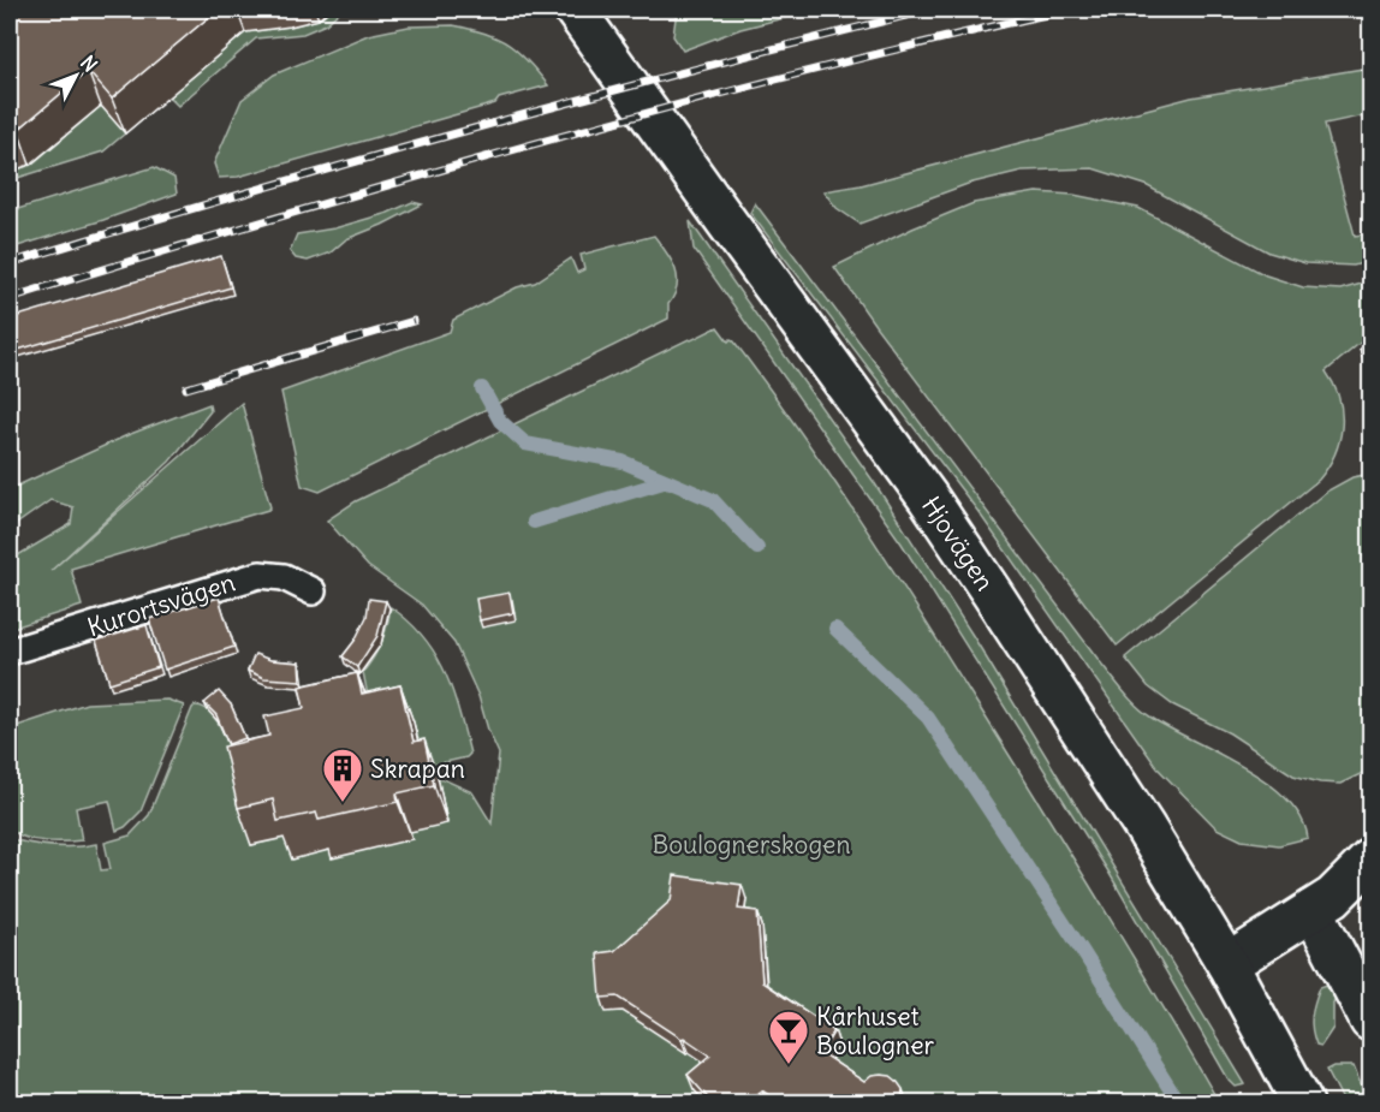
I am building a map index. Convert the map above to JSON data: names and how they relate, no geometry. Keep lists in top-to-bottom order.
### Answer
{
  "streets": {
    "main road": ["Hjovägen"],
    "lane": ["Kurortsvägen"]
  },
  "parks": ["Boulognerskogen"],
  "places": {
    "building": ["Skrapan"],
    "bar": ["Kårhuset Boulogner"]
  },
  "north": "top right"
}
